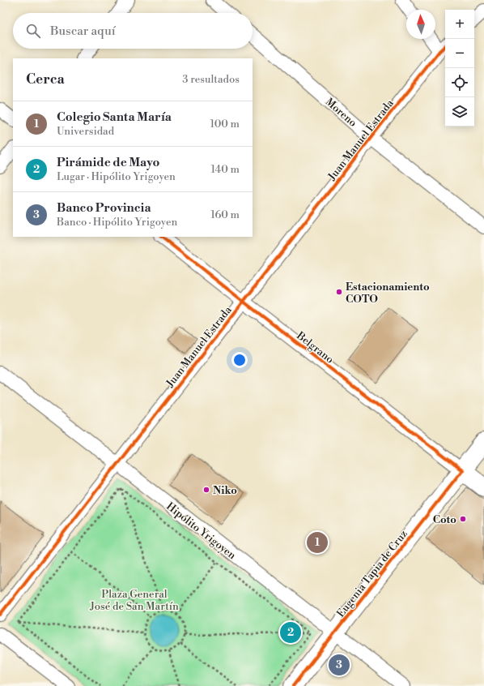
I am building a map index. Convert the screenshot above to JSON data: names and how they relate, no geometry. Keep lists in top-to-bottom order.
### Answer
{
  "streets": {
    "street": [
      "Moreno",
      "Juan Manuel Estrada",
      "Belgrano",
      "Hipólito Yrigoyen",
      "Eugenia Tapia de Cruz"
    ]
  },
  "crossings": [
    ["Moreno", "Juan Manuel Estrada"],
    ["Juan Manuel Estrada", "Belgrano"],
    ["Juan Manuel Estrada", "Hipólito Yrigoyen"],
    ["Belgrano", "Eugenia Tapia de Cruz"],
    ["Hipólito Yrigoyen", "Eugenia Tapia de Cruz"]
  ],
  "parks": ["Plaza General José de San Martín"],
  "places": ["Estacionamiento COTO", "Niko", "Coto"],
  "north": "top",
  "page": {
    "map_buttons": ["+", "−"],
    "search": "Buscar aquí",
    "heading": ["Cerca", "3 resultados"],
    "list": [
      {
        "mark": "1",
        "name": "Colegio Santa María",
        "note": "Universidad",
        "value": "100 m"
      },
      {
        "mark": "2",
        "name": "Pirámide de Mayo",
        "note": "Lugar · Hipólito Yrigoyen",
        "value": "140 m"
      },
      {
        "mark": "3",
        "name": "Banco Provincia",
        "note": "Banco · Hipólito Yrigoyen",
        "value": "160 m"
      }
    ],
    "pins": ["1", "2", "3"]
  }
}
